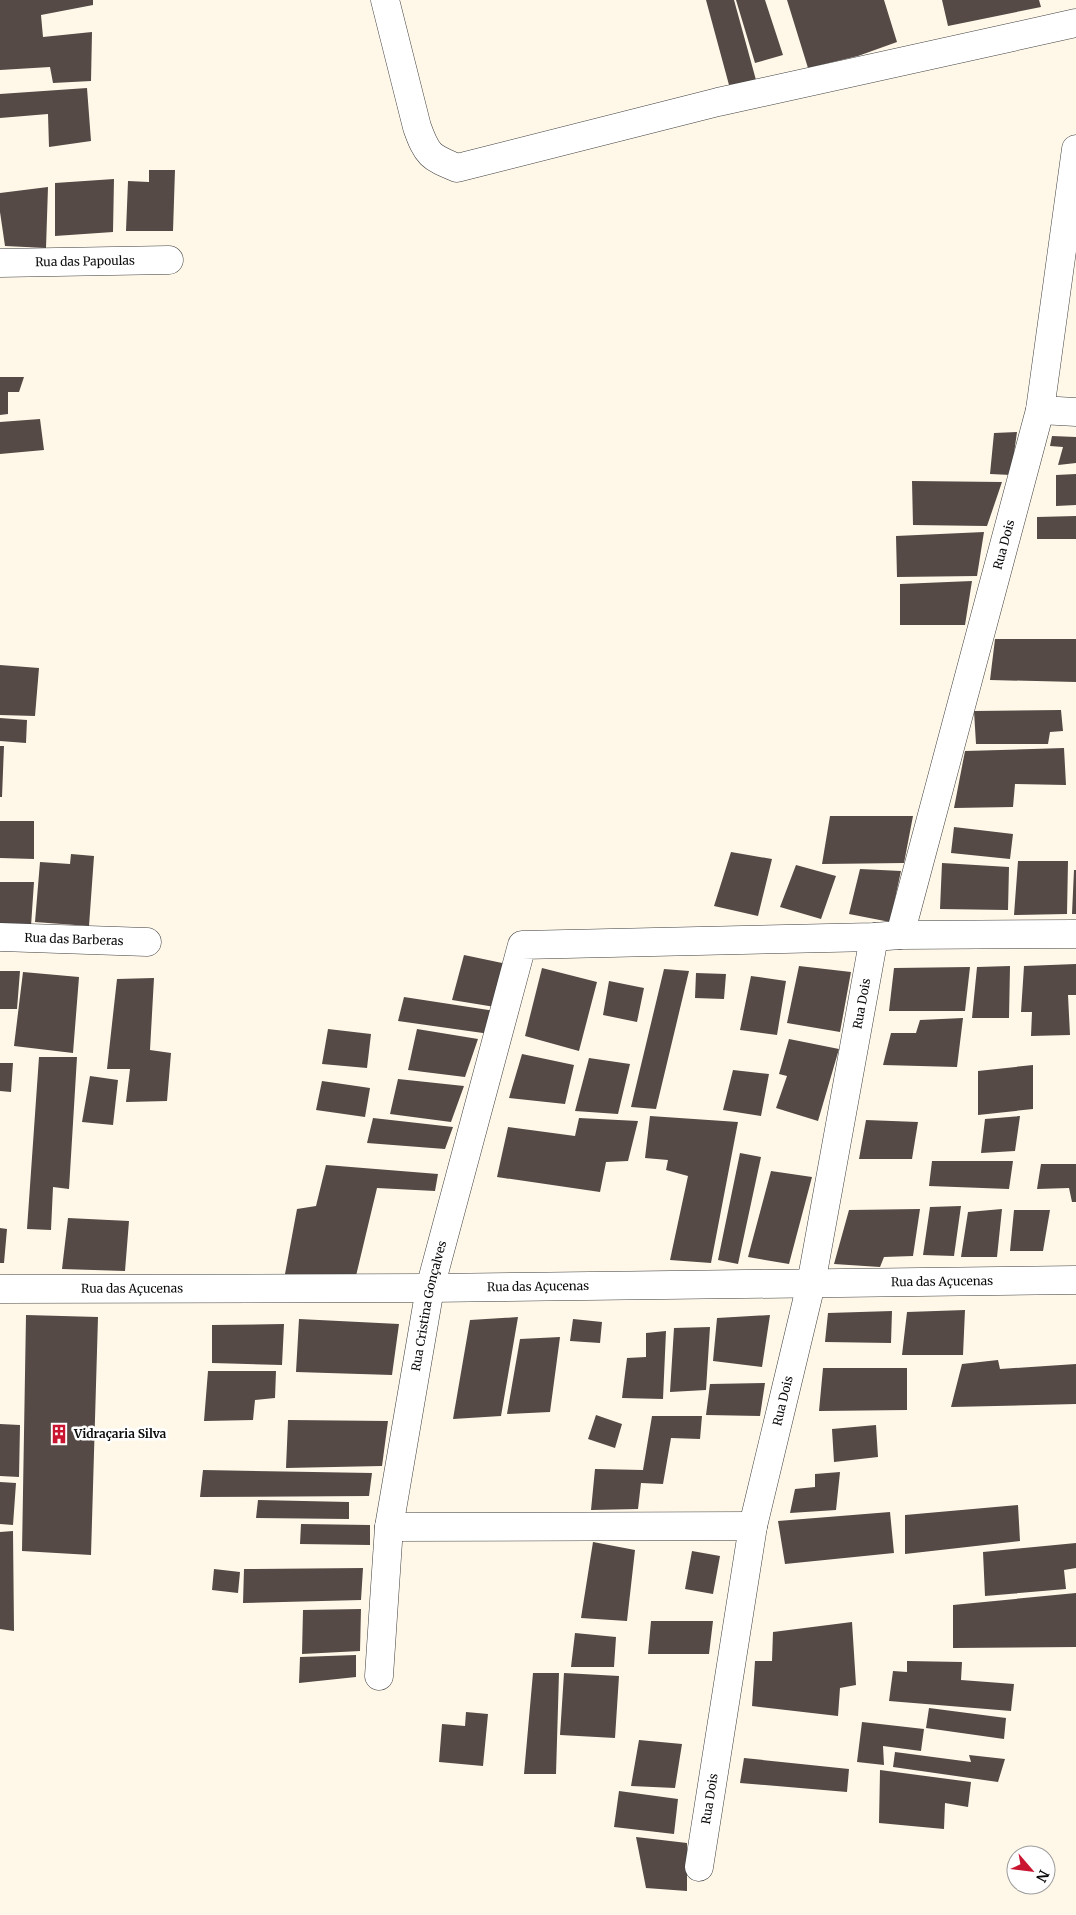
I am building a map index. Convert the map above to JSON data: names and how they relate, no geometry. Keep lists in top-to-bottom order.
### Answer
{
  "streets": {
    "street": [
      "Rua das Papoulas",
      "Rua Dois",
      "Rua das Barberas",
      "Rua das Açucenas",
      "Rua Cristina Gonçalves"
    ]
  },
  "crossings": [
    ["Rua Dois", "Rua das Açucenas"],
    ["Rua Dois", "Rua Cristina Gonçalves"],
    ["Rua das Açucenas", "Rua Cristina Gonçalves"]
  ],
  "places": {
    "building": ["Vidraçaria Silva"]
  },
  "north": "bottom right"
}
